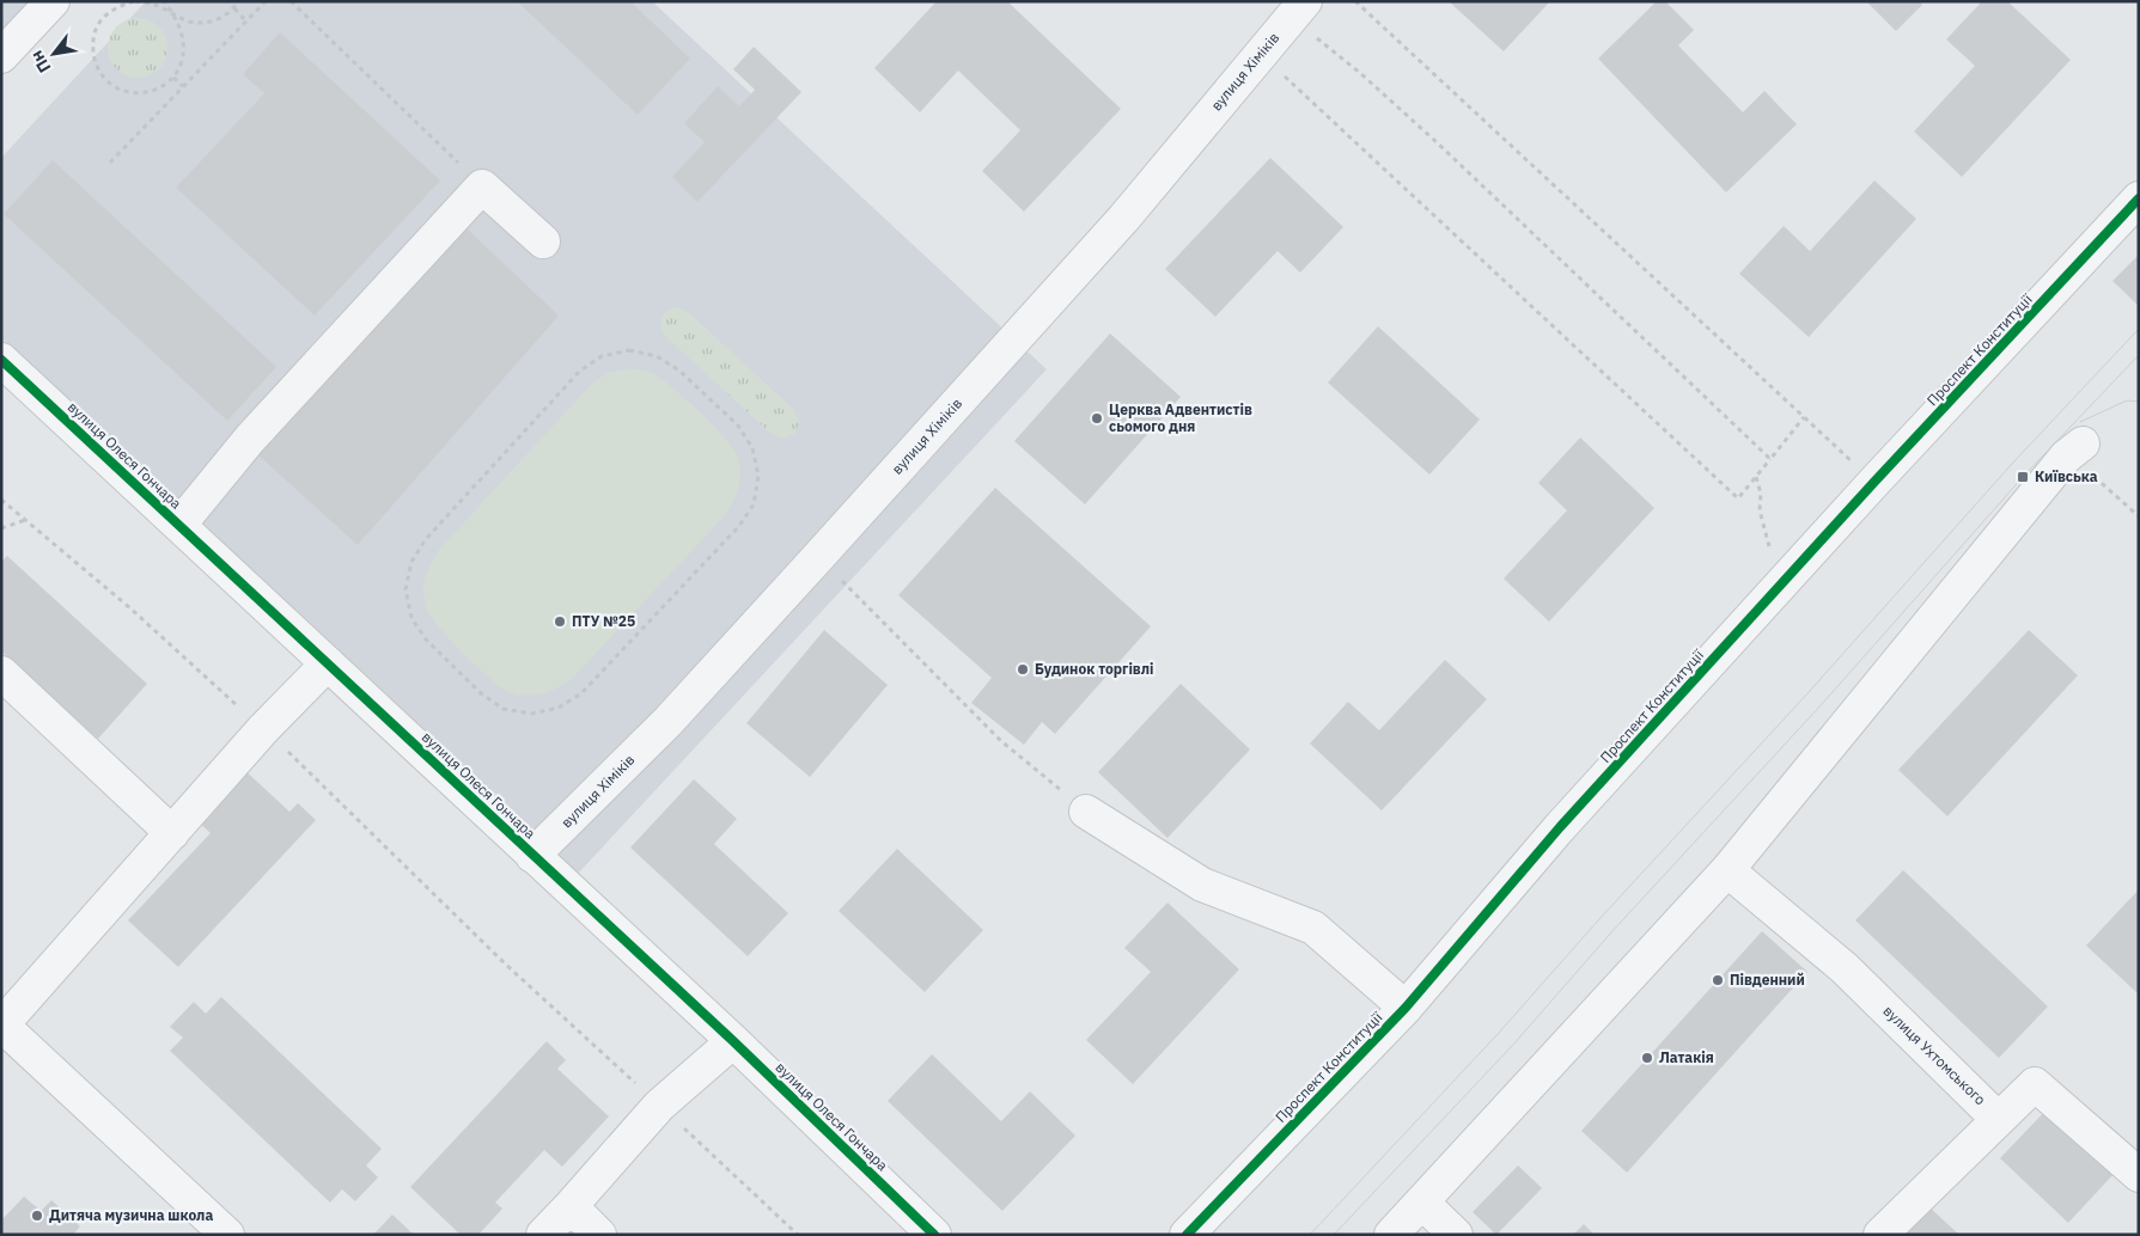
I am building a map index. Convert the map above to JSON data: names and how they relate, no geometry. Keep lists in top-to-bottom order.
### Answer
{
  "streets": {
    "street": [
      "вулиця Хіміків",
      "Проспект Конституції",
      "вулиця Олеся Гончара",
      "вулиця Ухтомського"
    ]
  },
  "crossings": [
    ["вулиця Хіміків", "вулиця Олеся Гончара"]
  ],
  "places": {
    "other": [
      "Церква Адвентистів сьомого дня",
      "ПТУ №25",
      "Будинок торгівлі",
      "Південний",
      "Латакія",
      "Дитяча музична школа"
    ],
    "transit": ["Київська"]
  },
  "north": "bottom left"
}
